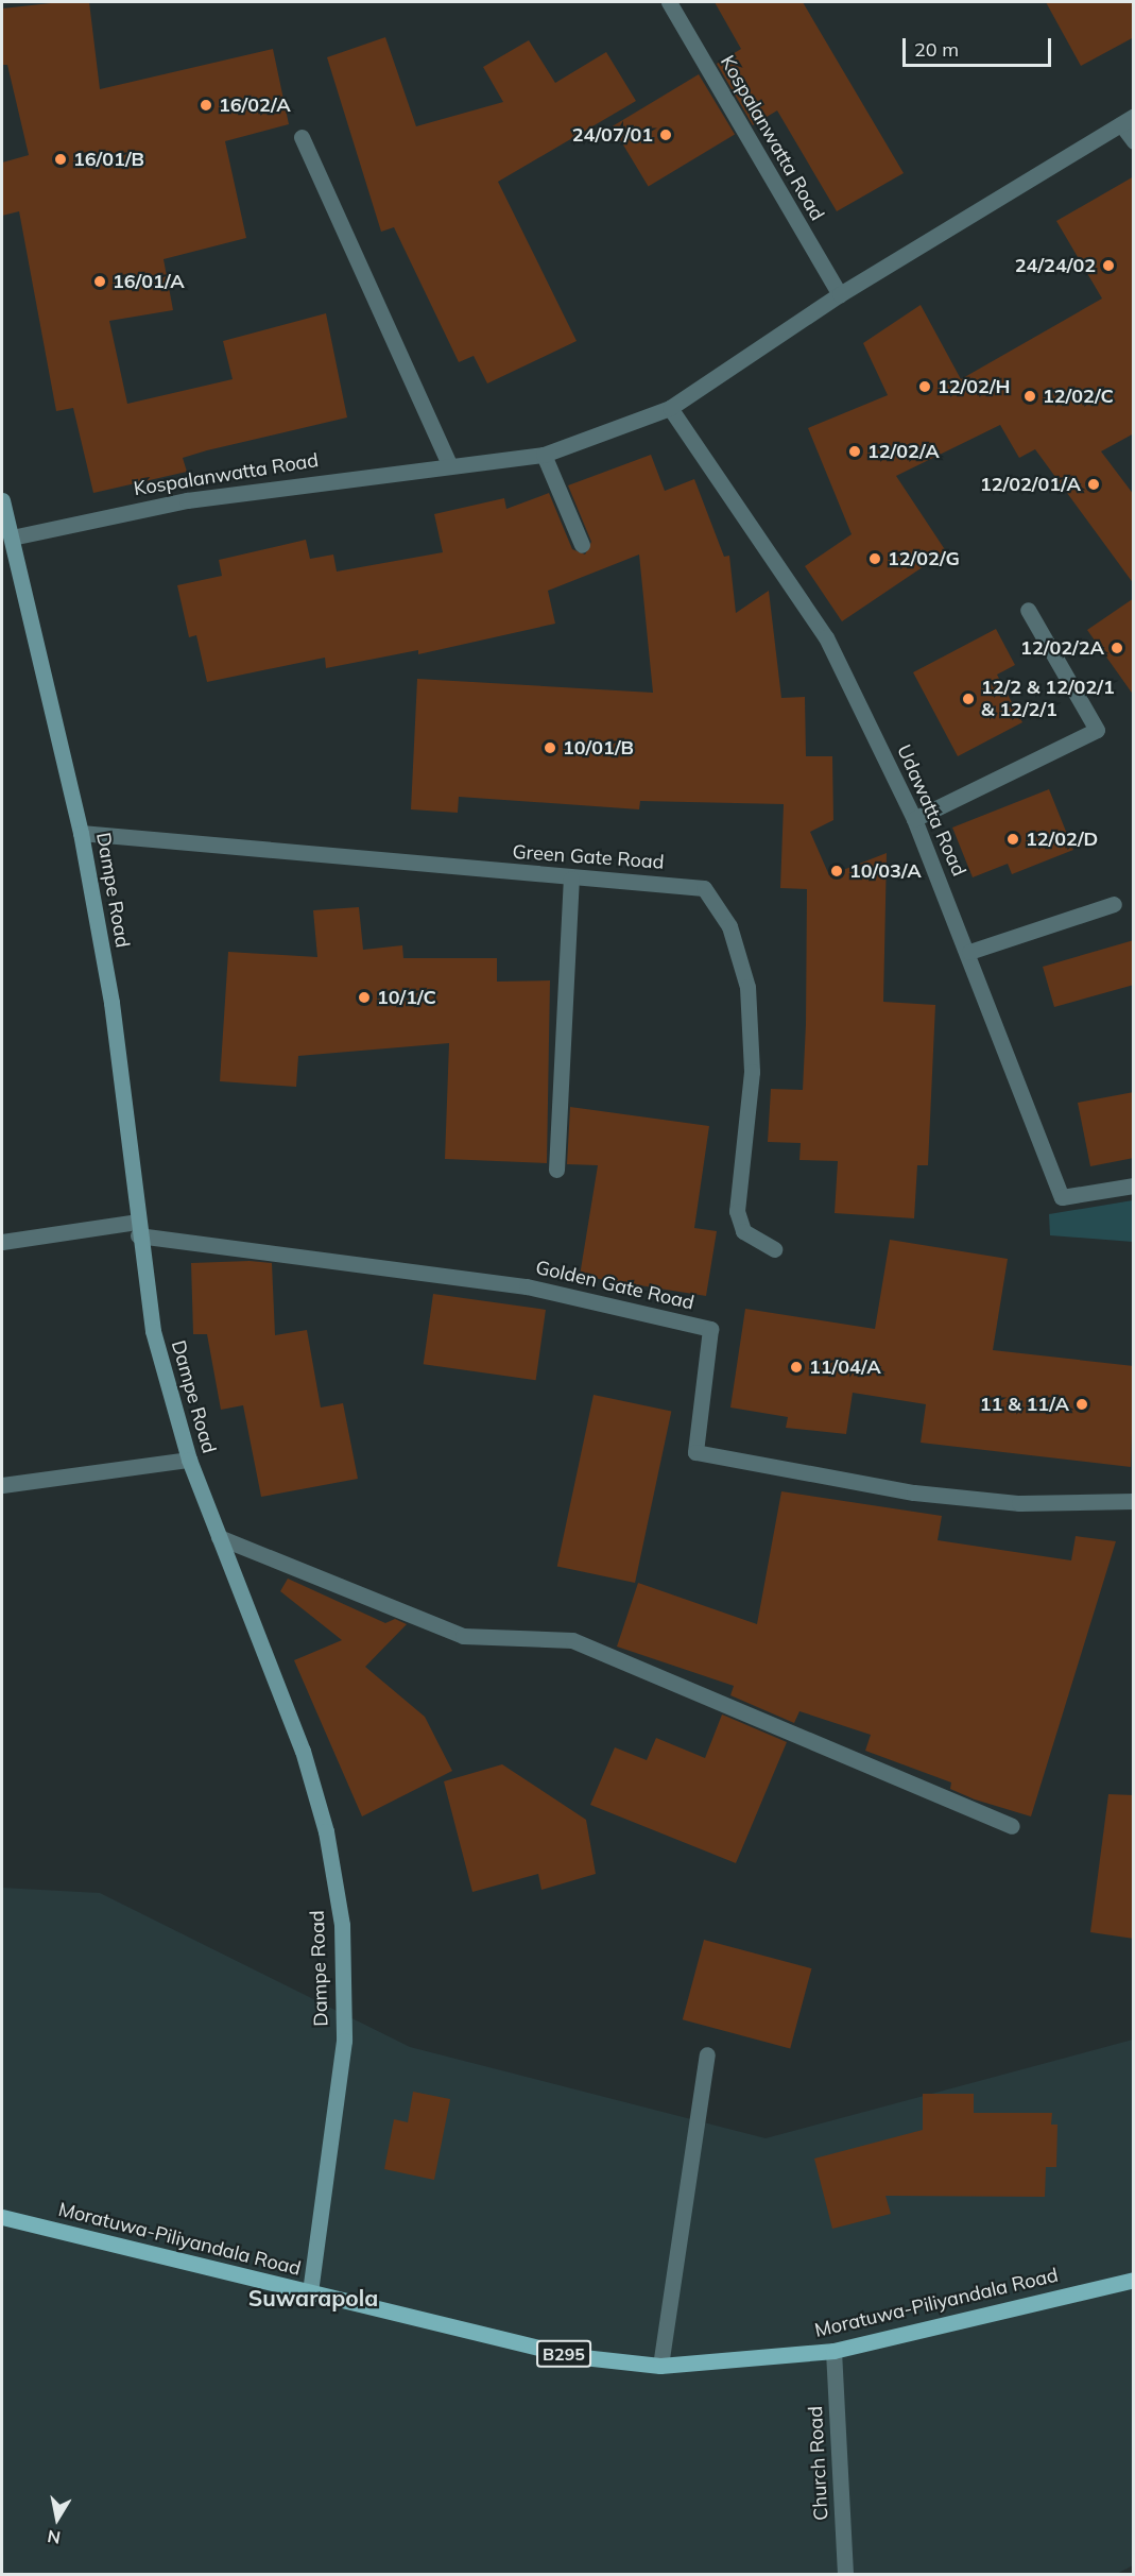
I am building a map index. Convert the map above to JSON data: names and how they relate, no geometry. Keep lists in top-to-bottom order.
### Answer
{
  "streets": {
    "main road": ["Moratuwa-Piliyandala Road", "B295"],
    "street": [
      "Kospalanwatta Road",
      "Udawatta Road",
      "Green Gate Road",
      "Dampe Road",
      "Golden Gate Road",
      "Church Road"
    ]
  },
  "crossings": [
    ["Kospalanwatta Road", "Udawatta Road"],
    ["Kospalanwatta Road", "Dampe Road"],
    ["Green Gate Road", "Dampe Road"],
    ["Dampe Road", "Golden Gate Road"],
    ["Dampe Road", "Moratuwa-Piliyandala Road"],
    ["Moratuwa-Piliyandala Road", "Church Road"]
  ],
  "districts": ["Suwarapola"],
  "places": [
    "16/02/A",
    "24/07/01",
    "16/01/B",
    "24/24/02",
    "16/01/A",
    "12/02/H",
    "12/02/C",
    "12/02/A",
    "12/02/01/A",
    "12/02/G",
    "12/02/2A",
    "12/2 & 12/02/1 & 12/2/1",
    "10/01/B",
    "12/02/D",
    "10/03/A",
    "10/1/C",
    "11/04/A",
    "11 & 11/A"
  ],
  "scale_bar": "20 m",
  "north": "bottom"
}
